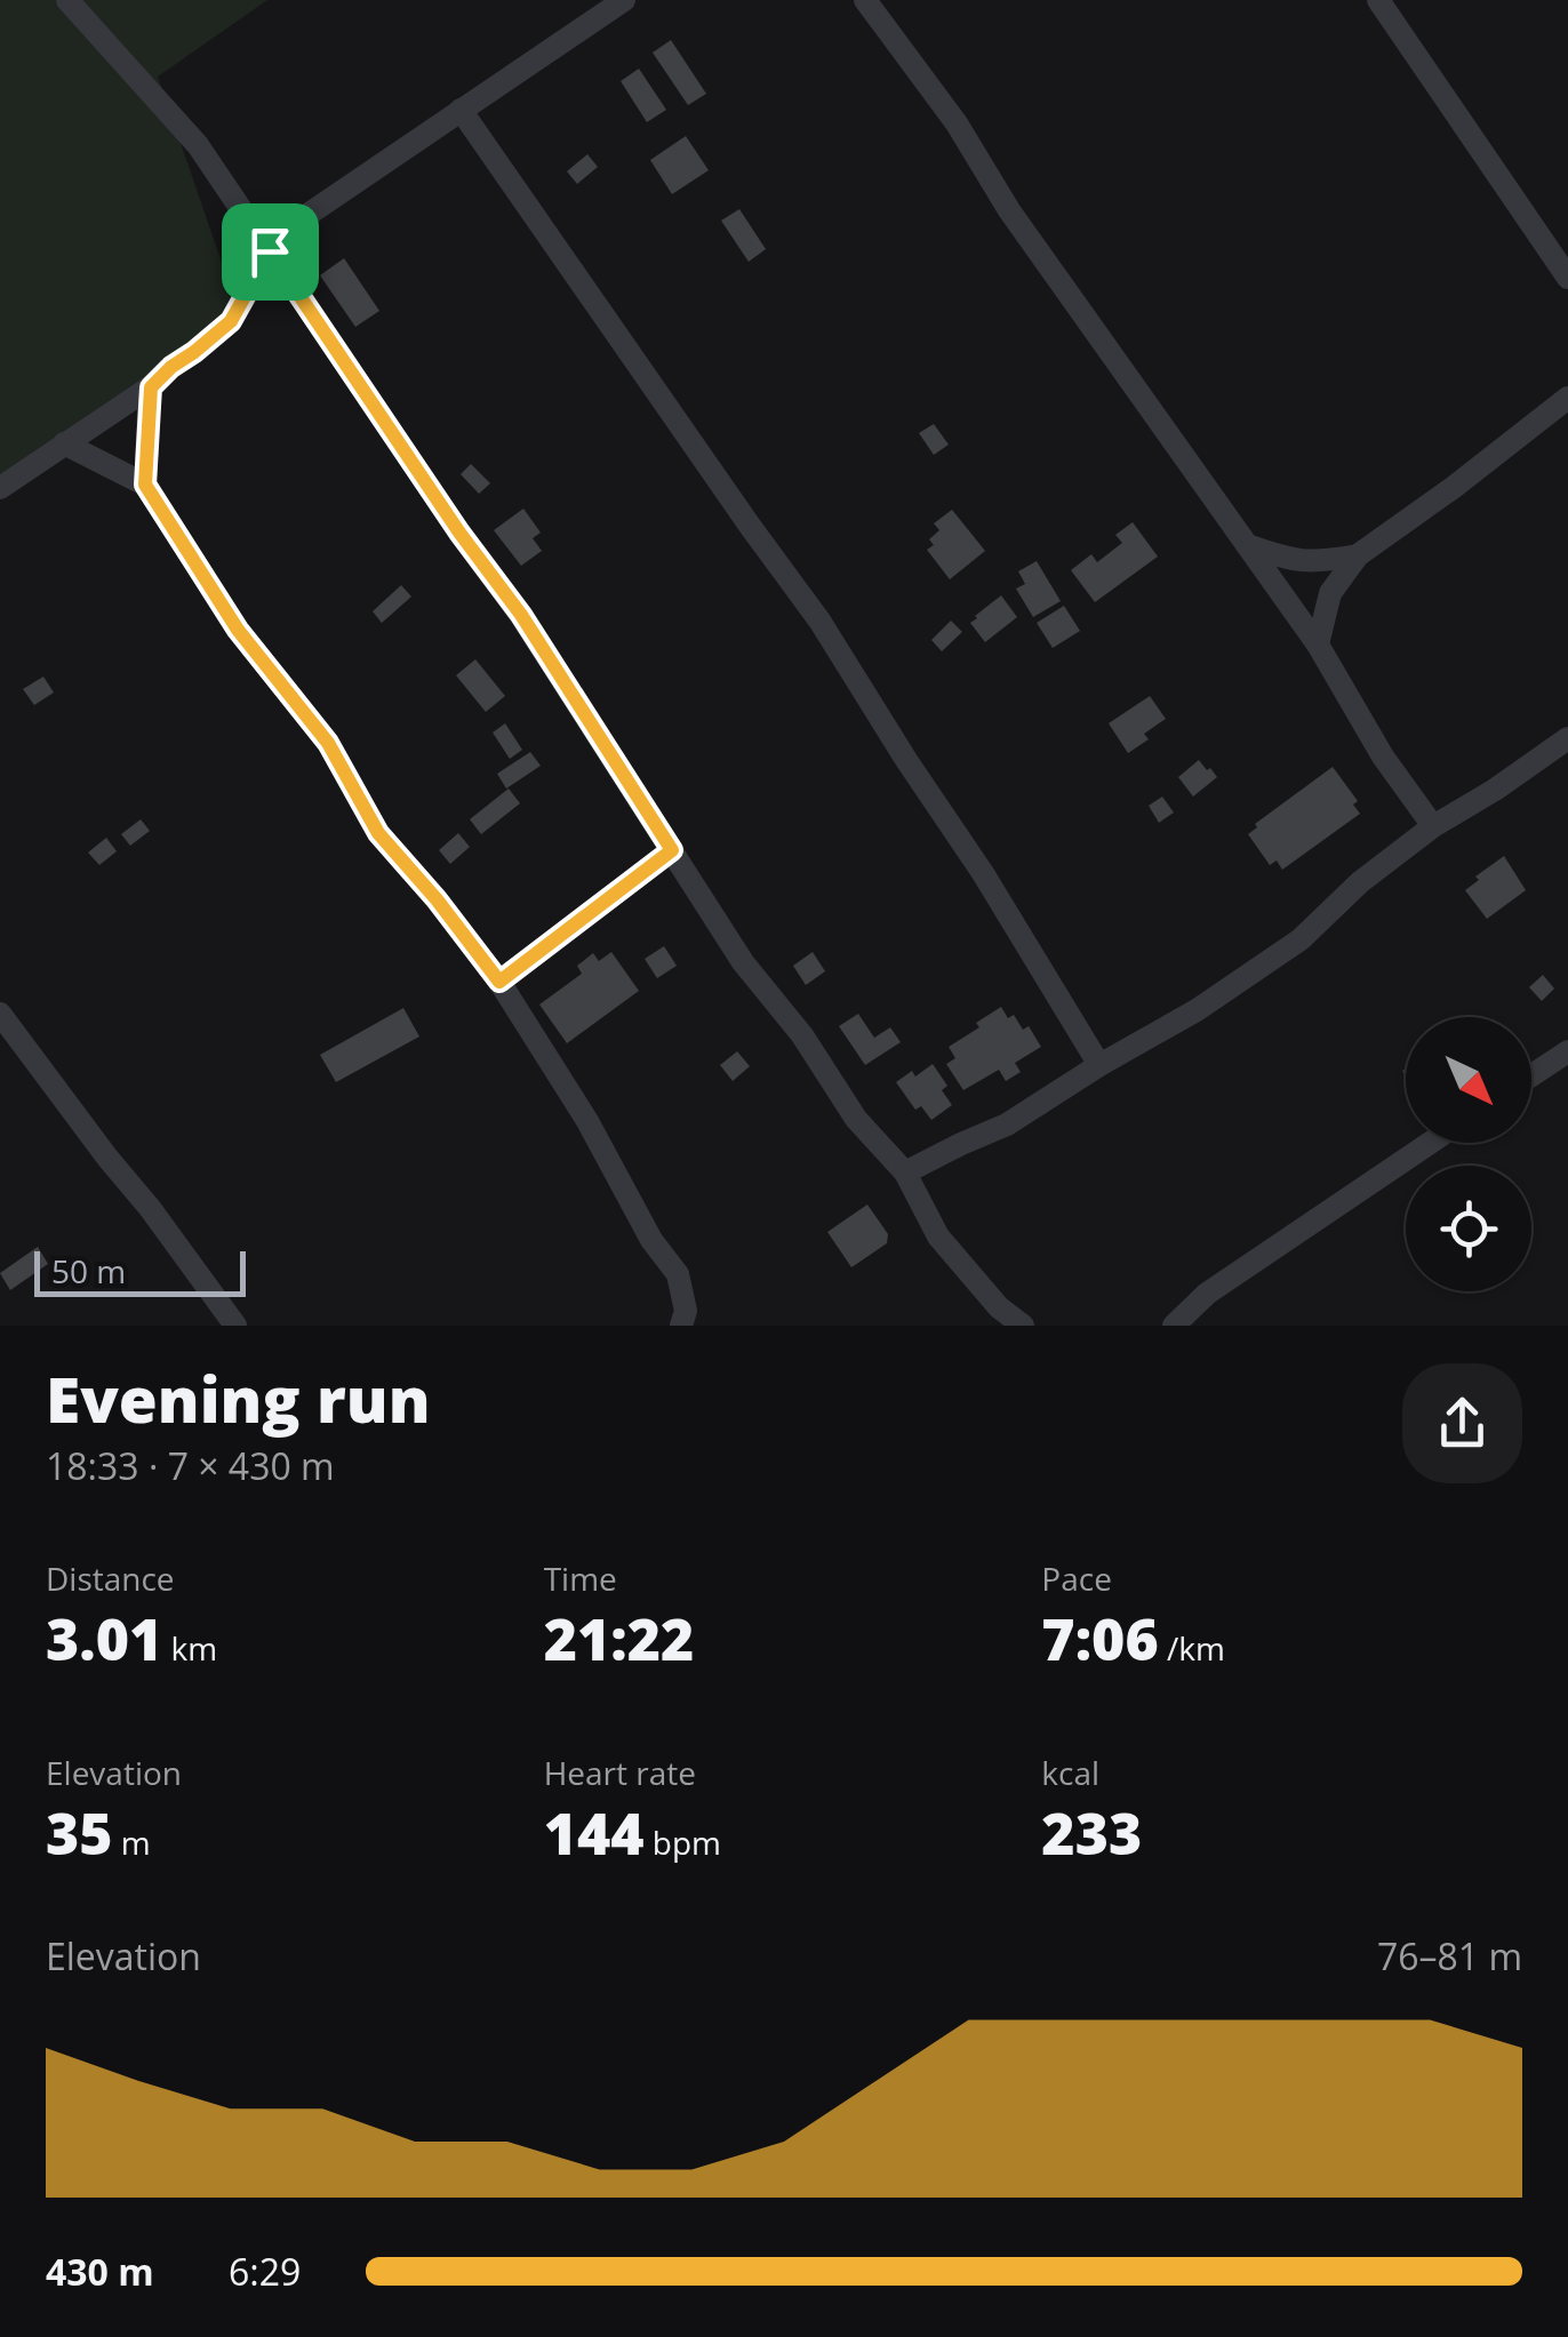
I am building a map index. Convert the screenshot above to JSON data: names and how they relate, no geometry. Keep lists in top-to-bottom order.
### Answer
{
  "scale_bar": "50 m",
  "north": "bottom right",
  "page": {
    "scale": "50 m",
    "heading": ["Evening run", "18:33 · 7 × 430 m"],
    "stats": [
      ["Distance", "3.01 km"],
      ["Time", "21:22"],
      ["Pace", "7:06 /km"],
      ["Elevation", "35 m"],
      ["Heart rate", "144 bpm"],
      ["kcal", "233"]
    ],
    "chart": ["Elevation", "76–81 m"],
    "list": [
      {
        "name": "430 m",
        "note": "6:29"
      }
    ]
  }
}
